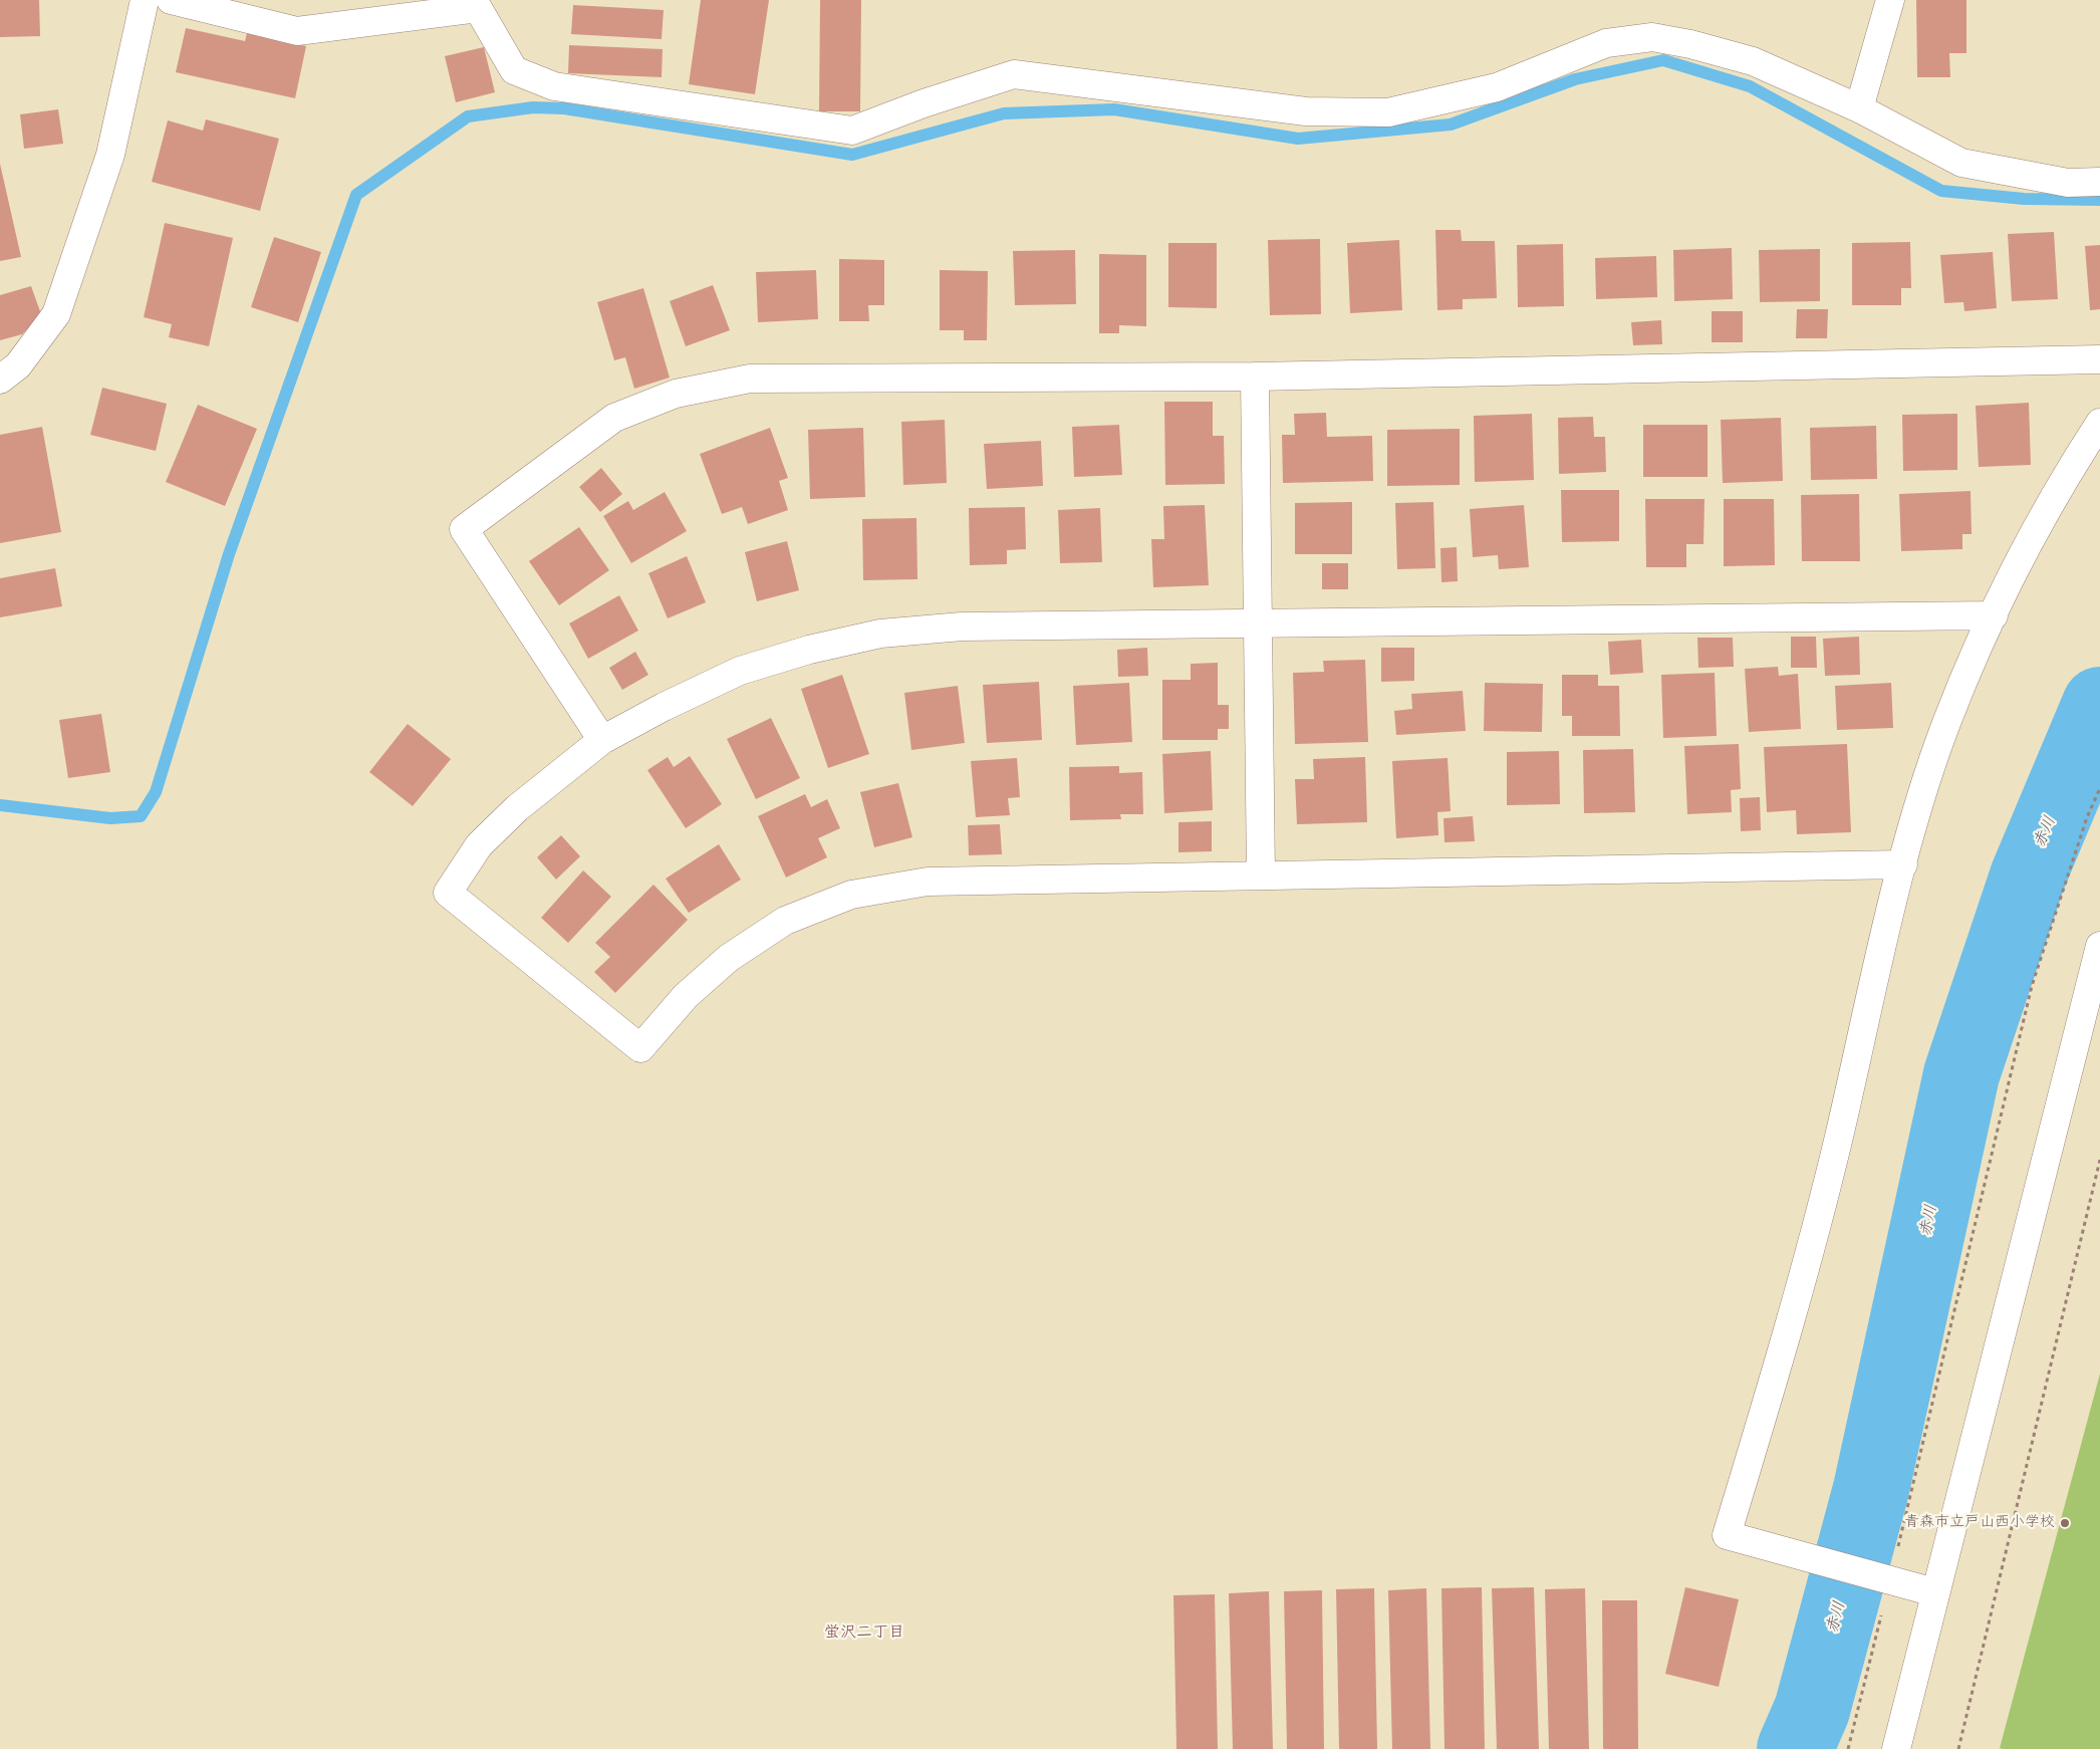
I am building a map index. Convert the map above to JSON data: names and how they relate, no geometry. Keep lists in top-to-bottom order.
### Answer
{
  "districts": ["蛍沢二丁目"],
  "water": ["赤川"],
  "places": ["青森市立戸山西小学校"]
}
